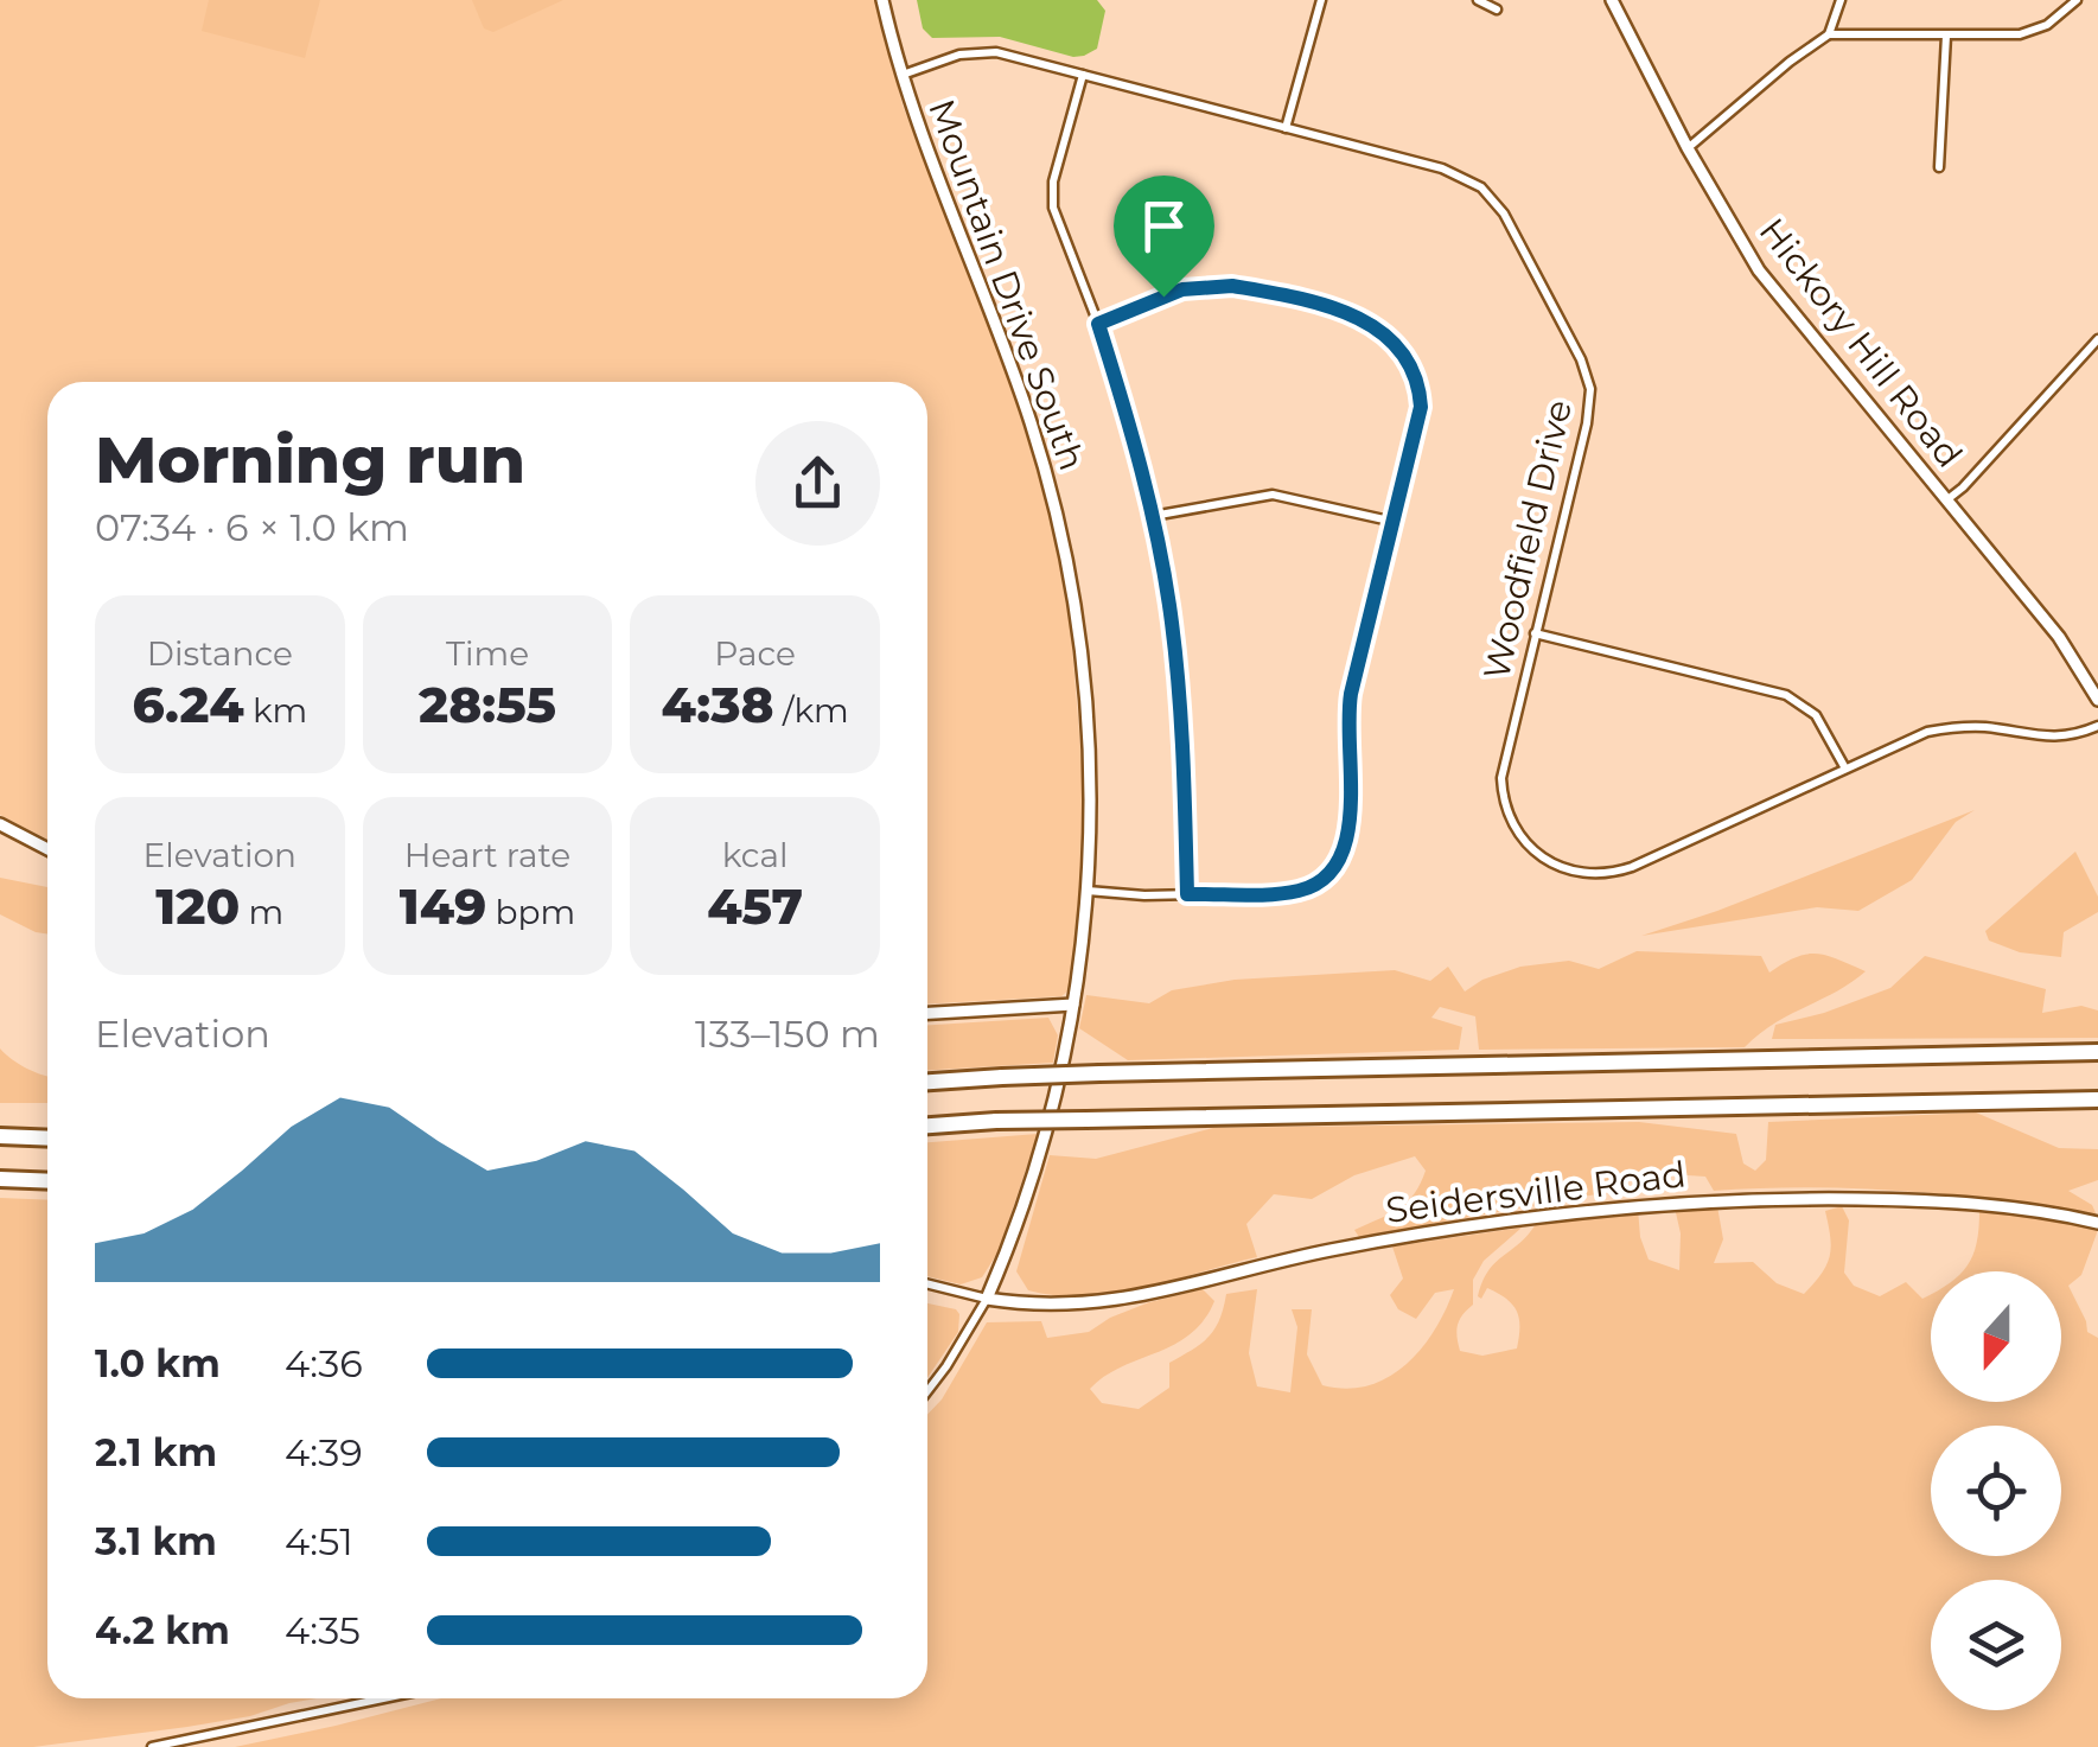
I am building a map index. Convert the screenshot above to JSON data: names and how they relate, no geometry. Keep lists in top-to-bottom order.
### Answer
{
  "streets": {
    "street": [
      "Mountain Drive South",
      "Hickory Hill Road",
      "Woodfield Drive",
      "Seidersville Road"
    ]
  },
  "crossings": [
    ["Mountain Drive South", "Woodfield Drive"],
    ["Mountain Drive South", "Seidersville Road"]
  ],
  "north": "bottom",
  "page": {
    "heading": ["Morning run", "07:34 · 6 × 1.0 km"],
    "stats": [
      ["Distance", "6.24 km"],
      ["Time", "28:55"],
      ["Pace", "4:38 /km"],
      ["Elevation", "120 m"],
      ["Heart rate", "149 bpm"],
      ["kcal", "457"]
    ],
    "chart": ["Elevation", "133–150 m"],
    "list": [
      {
        "name": "1.0 km",
        "note": "4:36"
      },
      {
        "name": "2.1 km",
        "note": "4:39"
      },
      {
        "name": "3.1 km",
        "note": "4:51"
      },
      {
        "name": "4.2 km",
        "note": "4:35"
      }
    ]
  }
}
